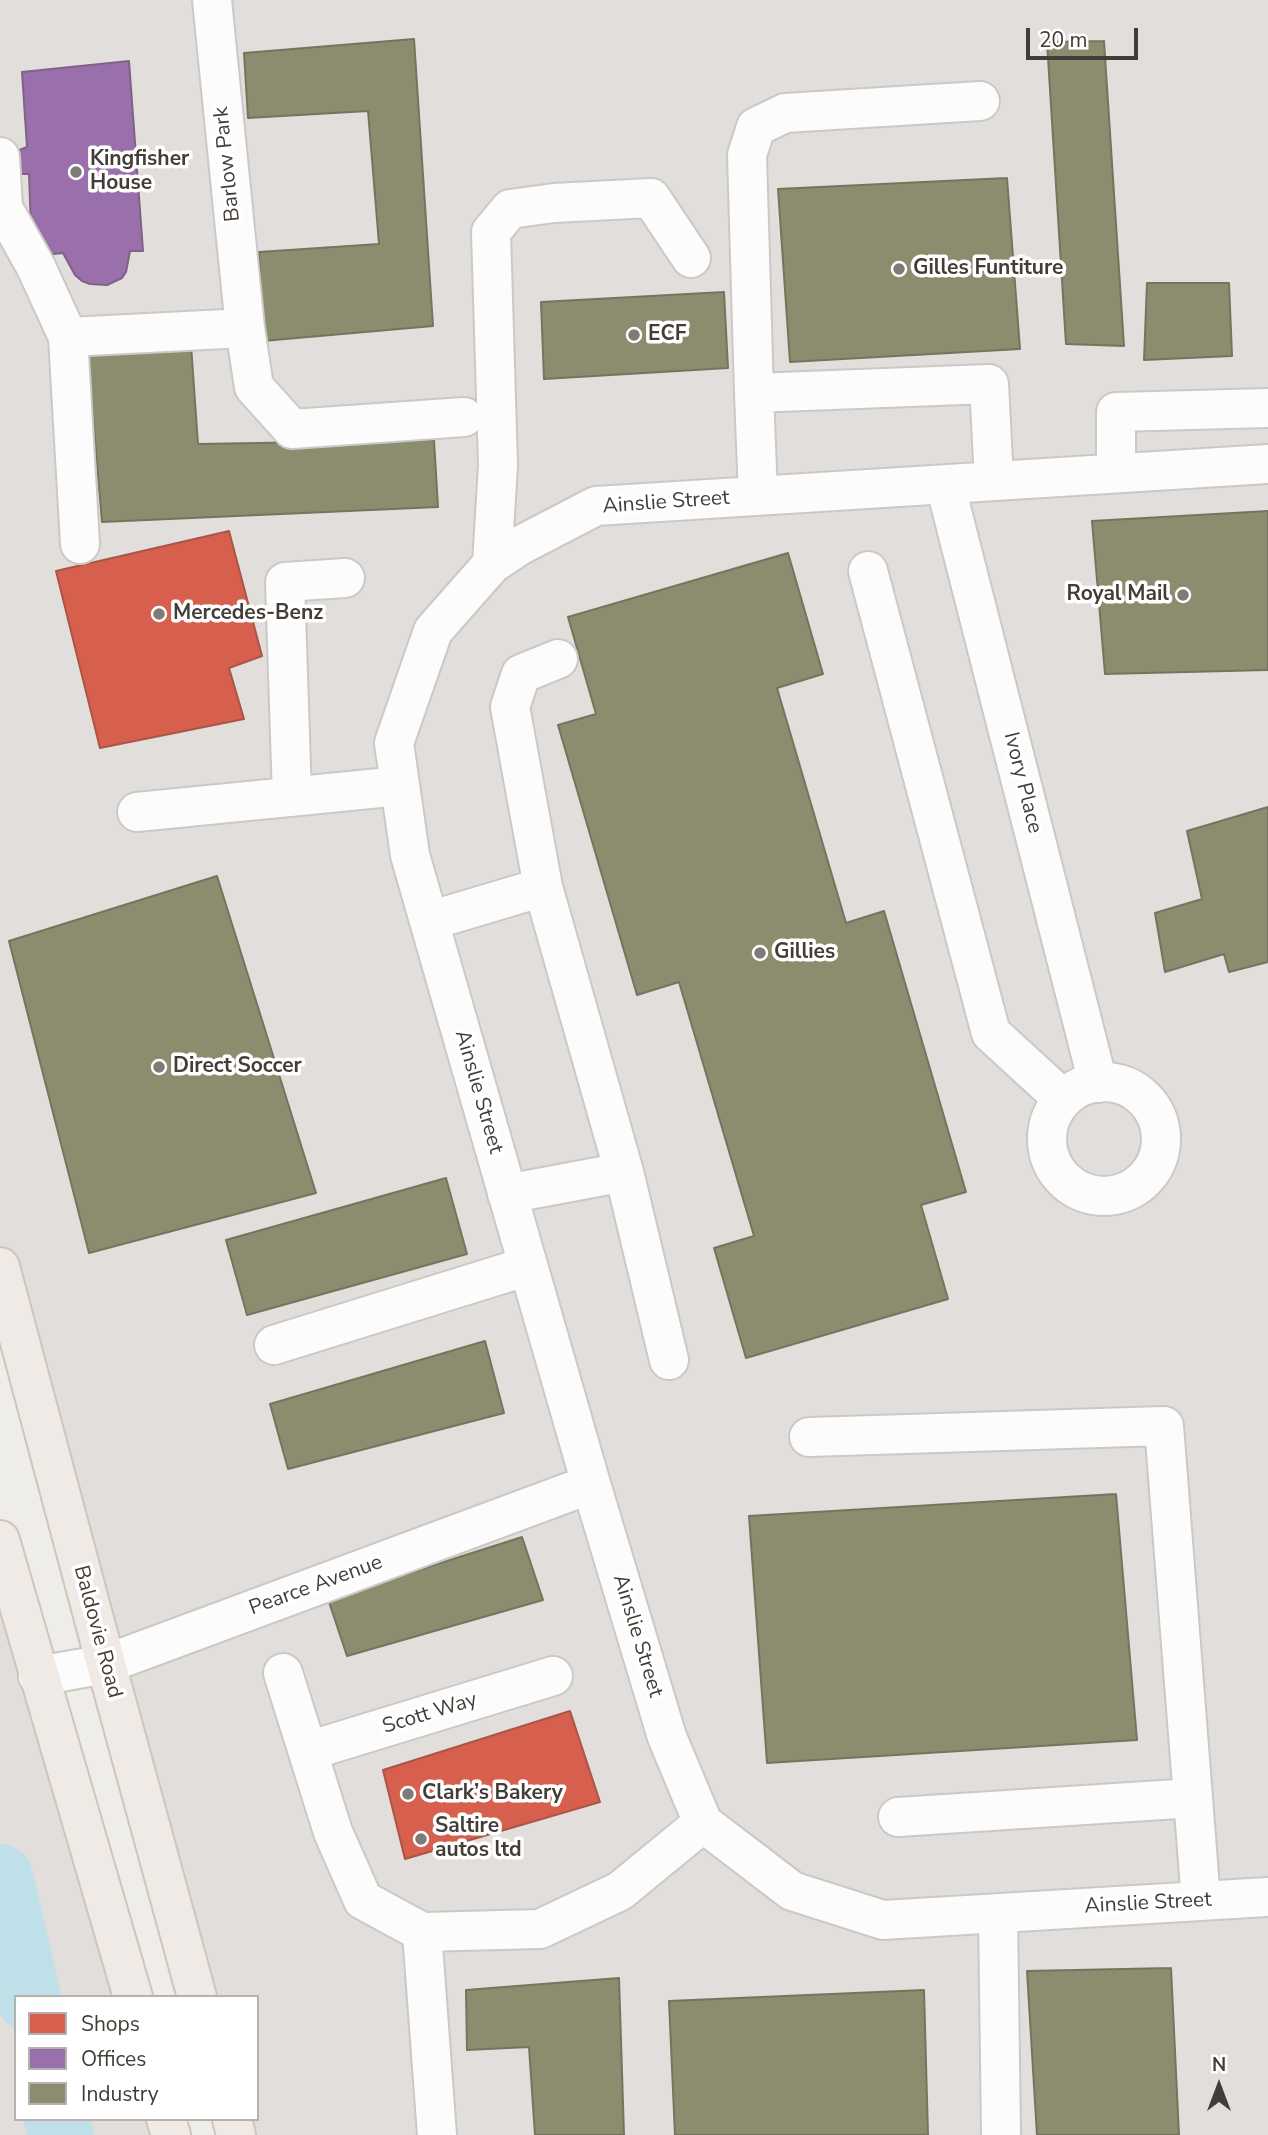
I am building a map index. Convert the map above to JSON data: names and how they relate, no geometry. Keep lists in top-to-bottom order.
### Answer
{
  "streets": {
    "main road": ["Baldovie Road"],
    "street": [
      "Barlow Park",
      "Ainslie Street",
      "Ivory Place",
      "Pearce Avenue",
      "Scott Way"
    ]
  },
  "crossings": [
    ["Ainslie Street", "Ivory Place"],
    ["Ainslie Street", "Pearce Avenue"],
    ["Pearce Avenue", "Baldovie Road"]
  ],
  "places": [
    "Kingfisher House",
    "Gilles Funtiture",
    "ECF",
    "Royal Mail",
    "Mercedes-Benz",
    "Gillies",
    "Direct Soccer",
    "Clark’s Bakery",
    "Saltire autos ltd"
  ],
  "legend": ["Shops", "Offices", "Industry"],
  "scale_bar": "20 m",
  "north": "top"
}
